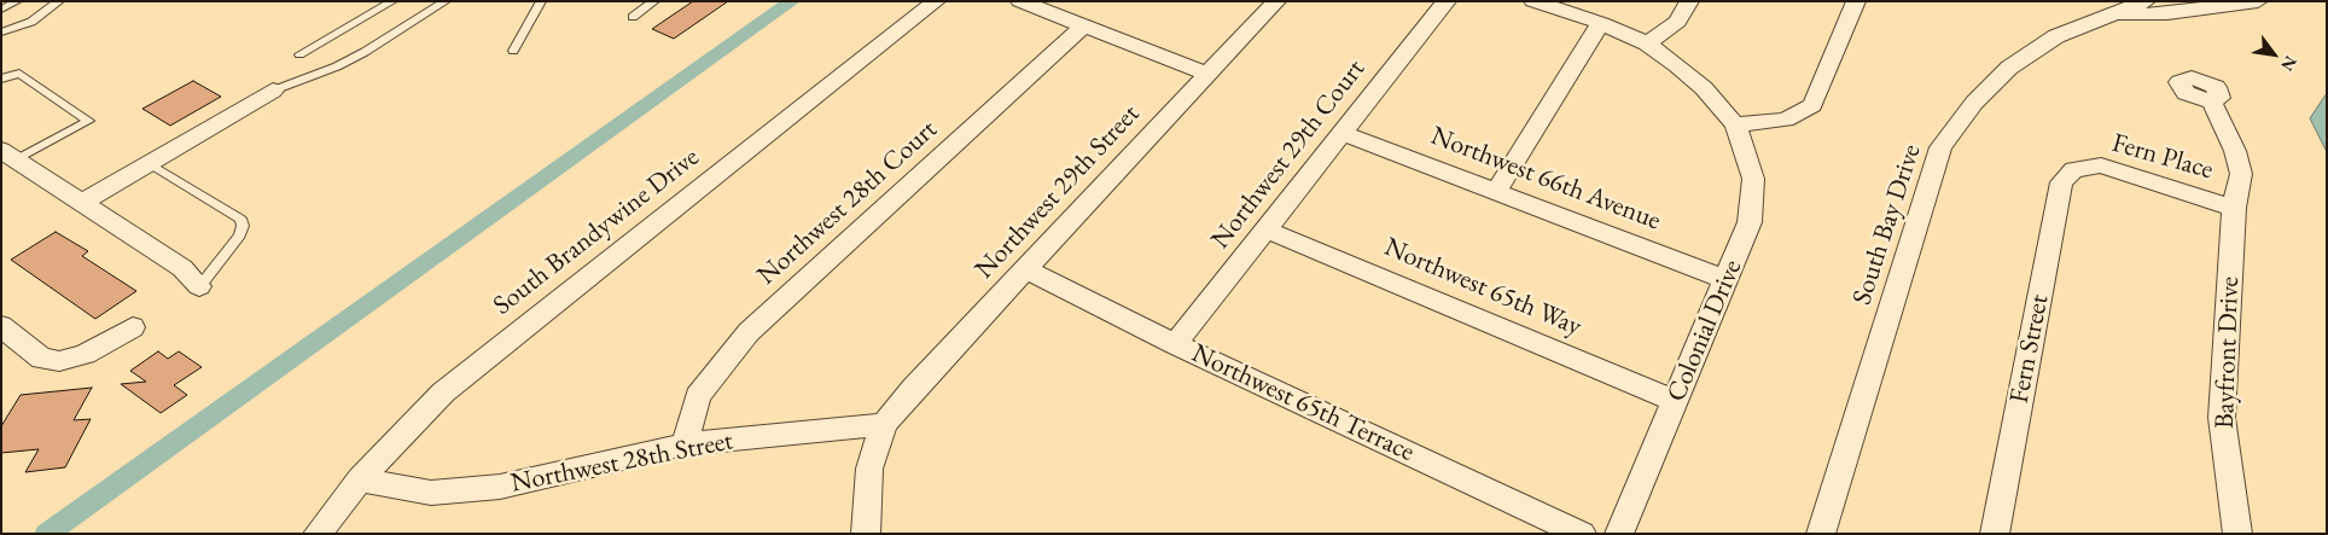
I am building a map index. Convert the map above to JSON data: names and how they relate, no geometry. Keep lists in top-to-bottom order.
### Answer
{
  "streets": {
    "street": [
      "Northwest 29th Court",
      "Fern Place",
      "Northwest 66th Avenue",
      "Northwest 29th Street",
      "Northwest 28th Court",
      "South Bay Drive",
      "South Brandywine Drive",
      "Northwest 65th Way",
      "Colonial Drive",
      "Fern Street",
      "Bayfront Drive",
      "Northwest 65th Terrace",
      "Northwest 28th Street"
    ]
  },
  "crossings": [
    ["Northwest 29th Court", "Northwest 66th Avenue"],
    ["Northwest 29th Court", "Northwest 65th Way"],
    ["Northwest 29th Court", "Northwest 65th Terrace"],
    ["Fern Place", "Fern Street"],
    ["Fern Place", "Bayfront Drive"],
    ["Northwest 66th Avenue", "Colonial Drive"],
    ["Northwest 29th Street", "Northwest 65th Terrace"],
    ["Northwest 29th Street", "Northwest 28th Street"],
    ["Northwest 28th Court", "Northwest 28th Street"],
    ["South Brandywine Drive", "Northwest 28th Street"],
    ["Northwest 65th Way", "Colonial Drive"]
  ],
  "north": "bottom right"
}
